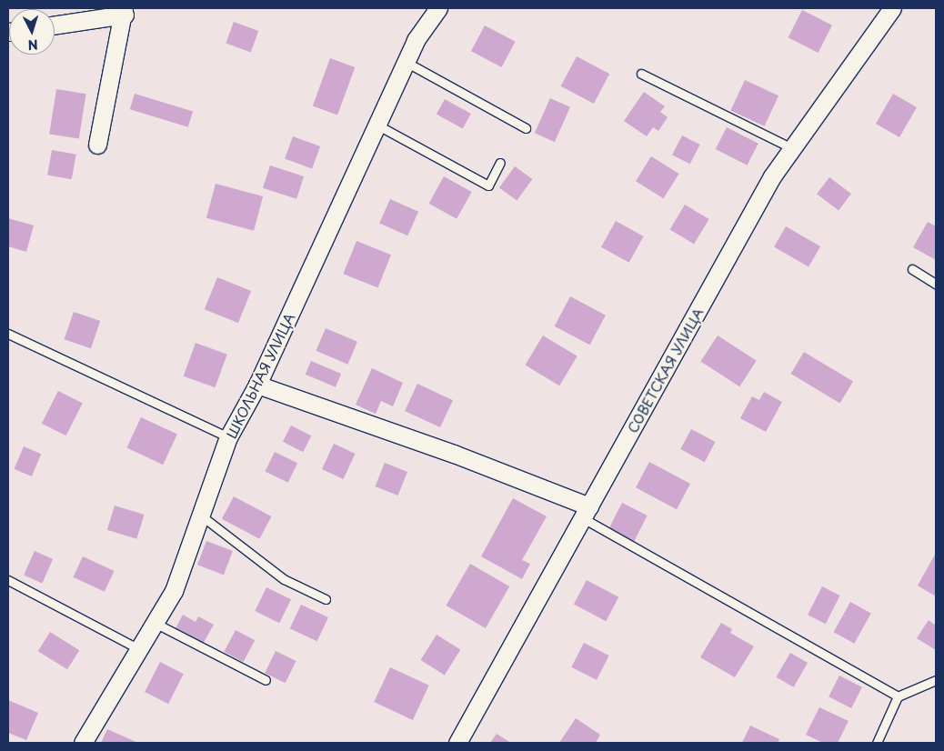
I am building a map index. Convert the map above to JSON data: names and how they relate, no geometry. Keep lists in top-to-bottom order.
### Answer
{
  "streets": {
    "street": ["СОВЕТСКАЯ УЛИЦА", "ШКОЛЬНАЯ УЛИЦА"]
  },
  "north": "bottom"
}
